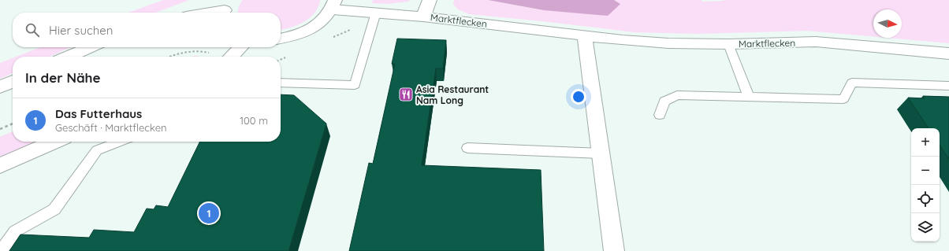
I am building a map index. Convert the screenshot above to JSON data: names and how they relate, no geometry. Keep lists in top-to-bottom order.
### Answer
{
  "streets": {
    "street": ["Marktflecken"]
  },
  "places": {
    "restaurant": ["Asia Restaurant Nam Long"]
  },
  "north": "right",
  "page": {
    "search": "Hier suchen",
    "heading": "In der Nähe",
    "list": [
      {
        "mark": "1",
        "name": "Das Futterhaus",
        "note": "Geschäft · Marktflecken",
        "value": "100 m"
      }
    ],
    "map_buttons": ["+", "−"],
    "pins": "1"
  }
}
